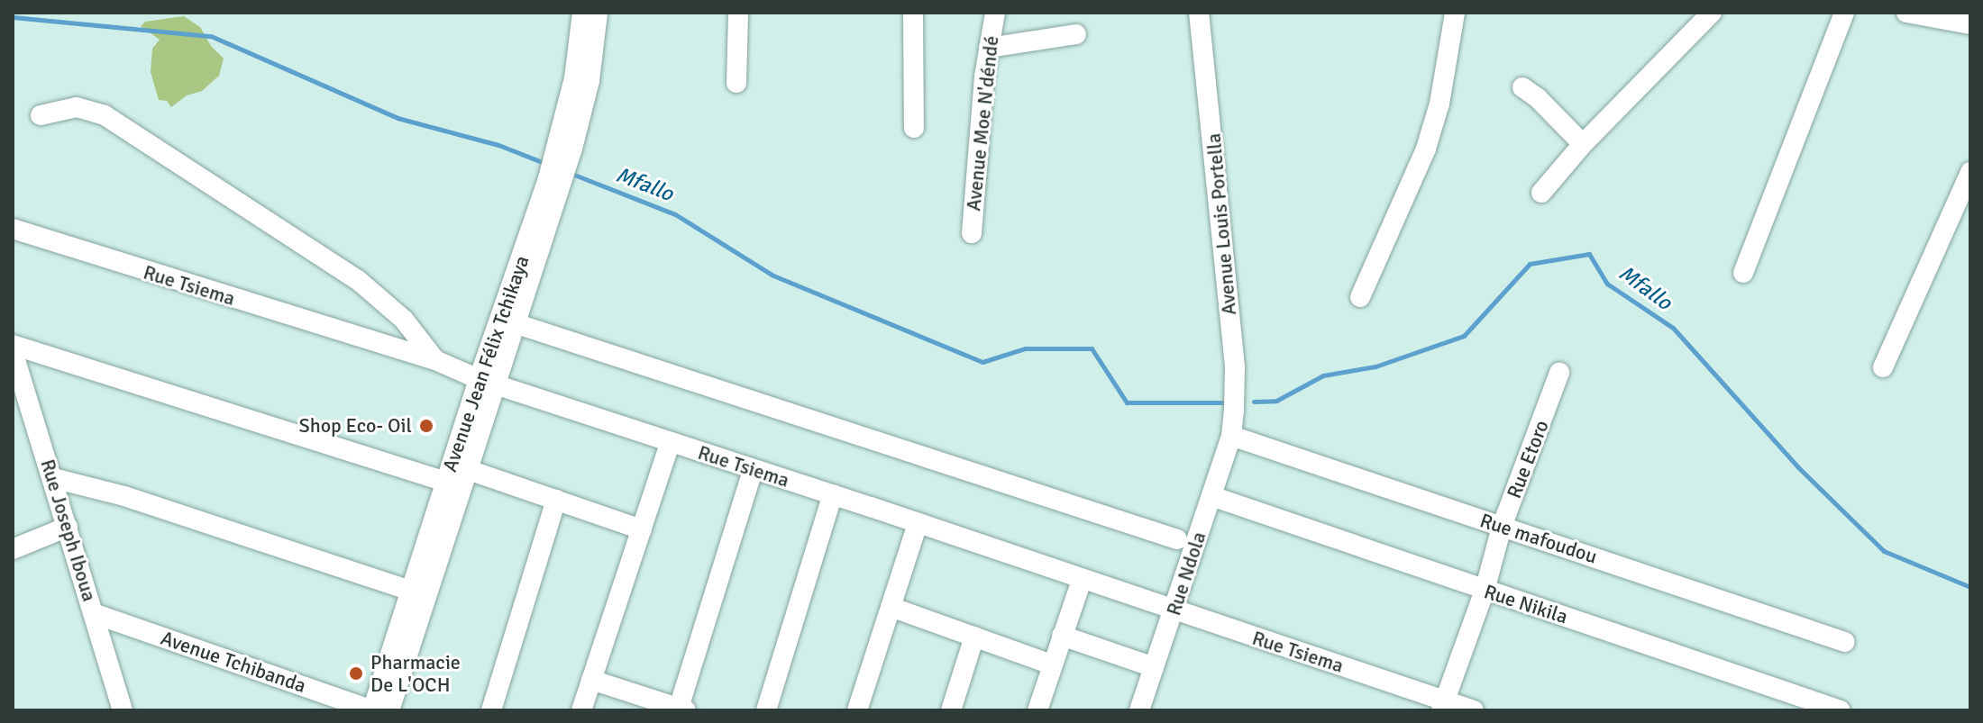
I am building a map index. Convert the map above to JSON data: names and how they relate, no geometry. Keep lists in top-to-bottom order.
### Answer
{
  "streets": {
    "street": [
      "Avenue Moe N'déndé",
      "Avenue Louis Portella",
      "Rue Tsiema",
      "Avenue Jean Félix Tchikaya",
      "Rue Etoro",
      "Rue Joseph Iboua",
      "Rue mafoudou",
      "Rue Ndola",
      "Rue Nikila",
      "Avenue Tchibanda"
    ]
  },
  "crossings": [
    ["Avenue Louis Portella", "Rue mafoudou"],
    ["Avenue Louis Portella", "Rue Ndola"],
    ["Rue Tsiema", "Avenue Jean Félix Tchikaya"],
    ["Rue Tsiema", "Rue Etoro"],
    ["Rue Tsiema", "Rue Ndola"],
    ["Avenue Jean Félix Tchikaya", "Avenue Tchibanda"],
    ["Rue Etoro", "Rue mafoudou"],
    ["Rue Etoro", "Rue Nikila"],
    ["Rue Joseph Iboua", "Avenue Tchibanda"],
    ["Rue mafoudou", "Rue Ndola"],
    ["Rue Ndola", "Rue Nikila"]
  ],
  "water": ["Mfallo"],
  "places": ["Shop Eco- Oil", "Pharmacie De L'OCH"]
}
